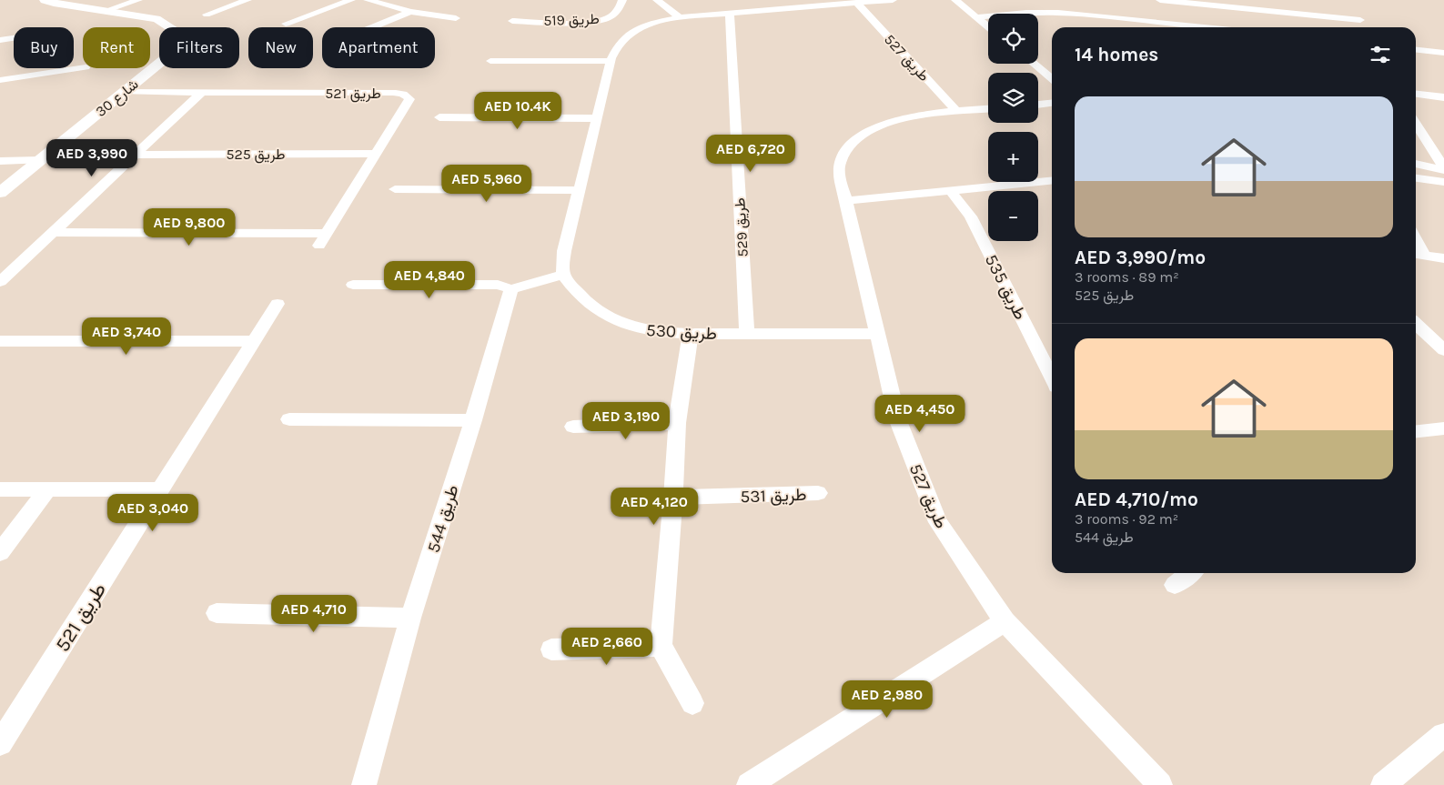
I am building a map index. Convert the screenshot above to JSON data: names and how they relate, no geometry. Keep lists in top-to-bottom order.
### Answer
{
  "streets": {
    "street": [
      "طريق 519",
      "طريق 527",
      "طريق 521",
      "شارع 30",
      "طريق 525",
      "طريق 529",
      "طريق 535",
      "طريق 530",
      "طريق 531",
      "طريق 544"
    ]
  },
  "crossings": [
    ["طريق 527", "طريق 530"],
    ["طريق 521", "شارع 30"],
    ["طريق 521", "طريق 525"],
    ["طريق 529", "طريق 530"]
  ],
  "page": {
    "map_buttons": ["+", "−"],
    "chip": [
      "Buy",
      "Rent",
      "Filters",
      "New",
      "Apartment"
    ],
    "heading": "14 homes",
    "list": [
      {
        "name": "AED 3,990/mo",
        "note": "3 rooms · 89 m² · طريق 525"
      },
      {
        "name": "AED 4,710/mo",
        "note": "3 rooms · 92 m² · طريق 544"
      }
    ],
    "price": [
      "AED 10.4K",
      "AED 6,720",
      "AED 3,990",
      "AED 5,960",
      "AED 9,800",
      "AED 4,840",
      "AED 3,740",
      "AED 4,450",
      "AED 3,190",
      "AED 4,120",
      "AED 3,040",
      "AED 4,710",
      "AED 2,660",
      "AED 2,980"
    ]
  }
}
